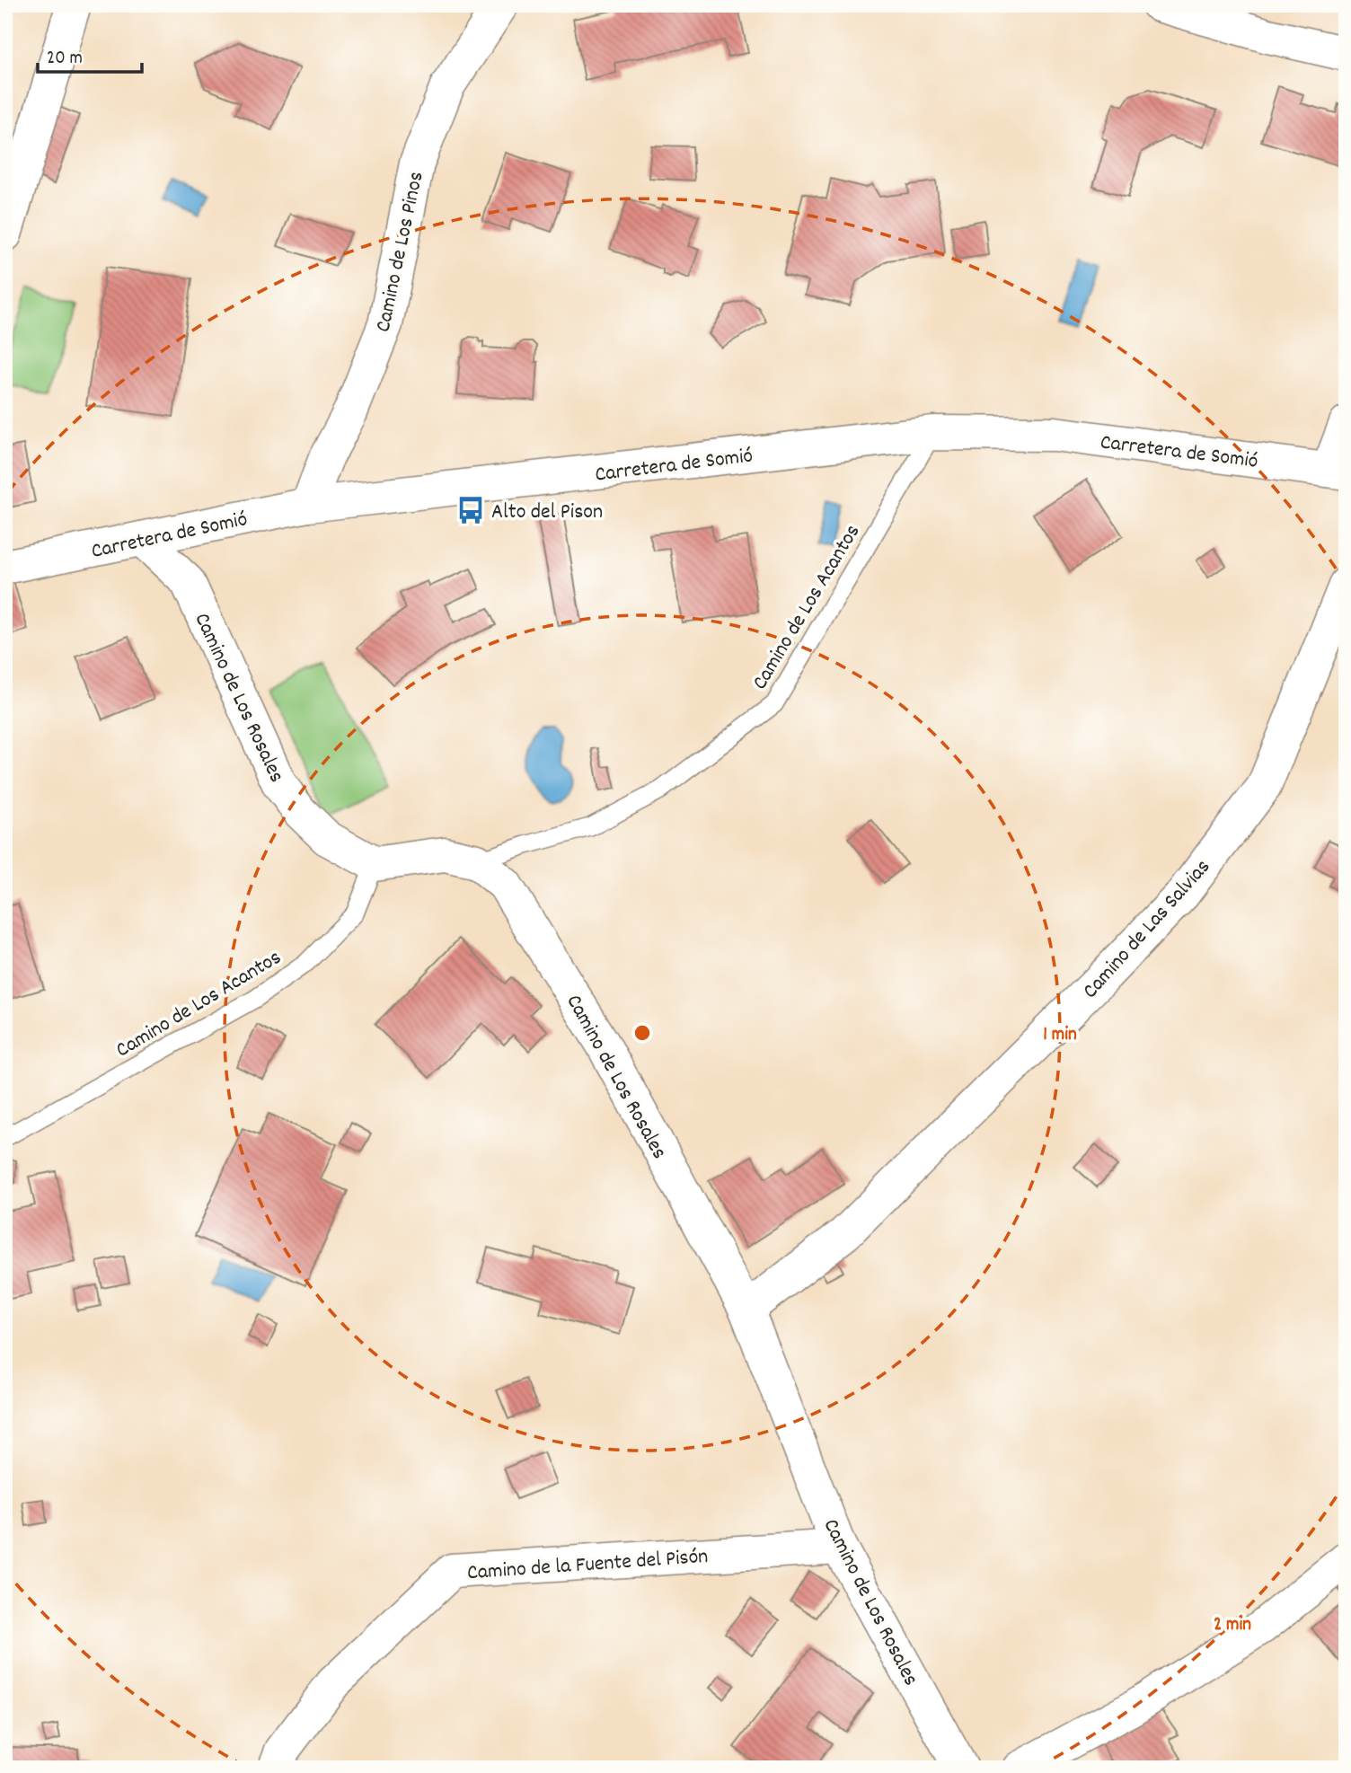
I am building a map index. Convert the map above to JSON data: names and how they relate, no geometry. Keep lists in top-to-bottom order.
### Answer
{
  "streets": {
    "street": [
      "Camino de Los Pinos",
      "Carretera de Somió",
      "Camino de Los Rosales",
      "Camino de Las Salvias",
      "Camino de la Fuente del Pisón"
    ],
    "lane": ["Camino de Los Acantos"]
  },
  "crossings": [
    ["Camino de Los Pinos", "Carretera de Somió"],
    ["Carretera de Somió", "Camino de Los Acantos"],
    ["Carretera de Somió", "Camino de Los Rosales"],
    ["Camino de Los Acantos", "Camino de Los Rosales"],
    ["Camino de Los Rosales", "Camino de Las Salvias"],
    ["Camino de Los Rosales", "Camino de la Fuente del Pisón"]
  ],
  "places": {
    "bus stop": ["Alto del Pison"]
  },
  "scale_bar": "20 m",
  "rings": ["1 min", "2 min"]
}
